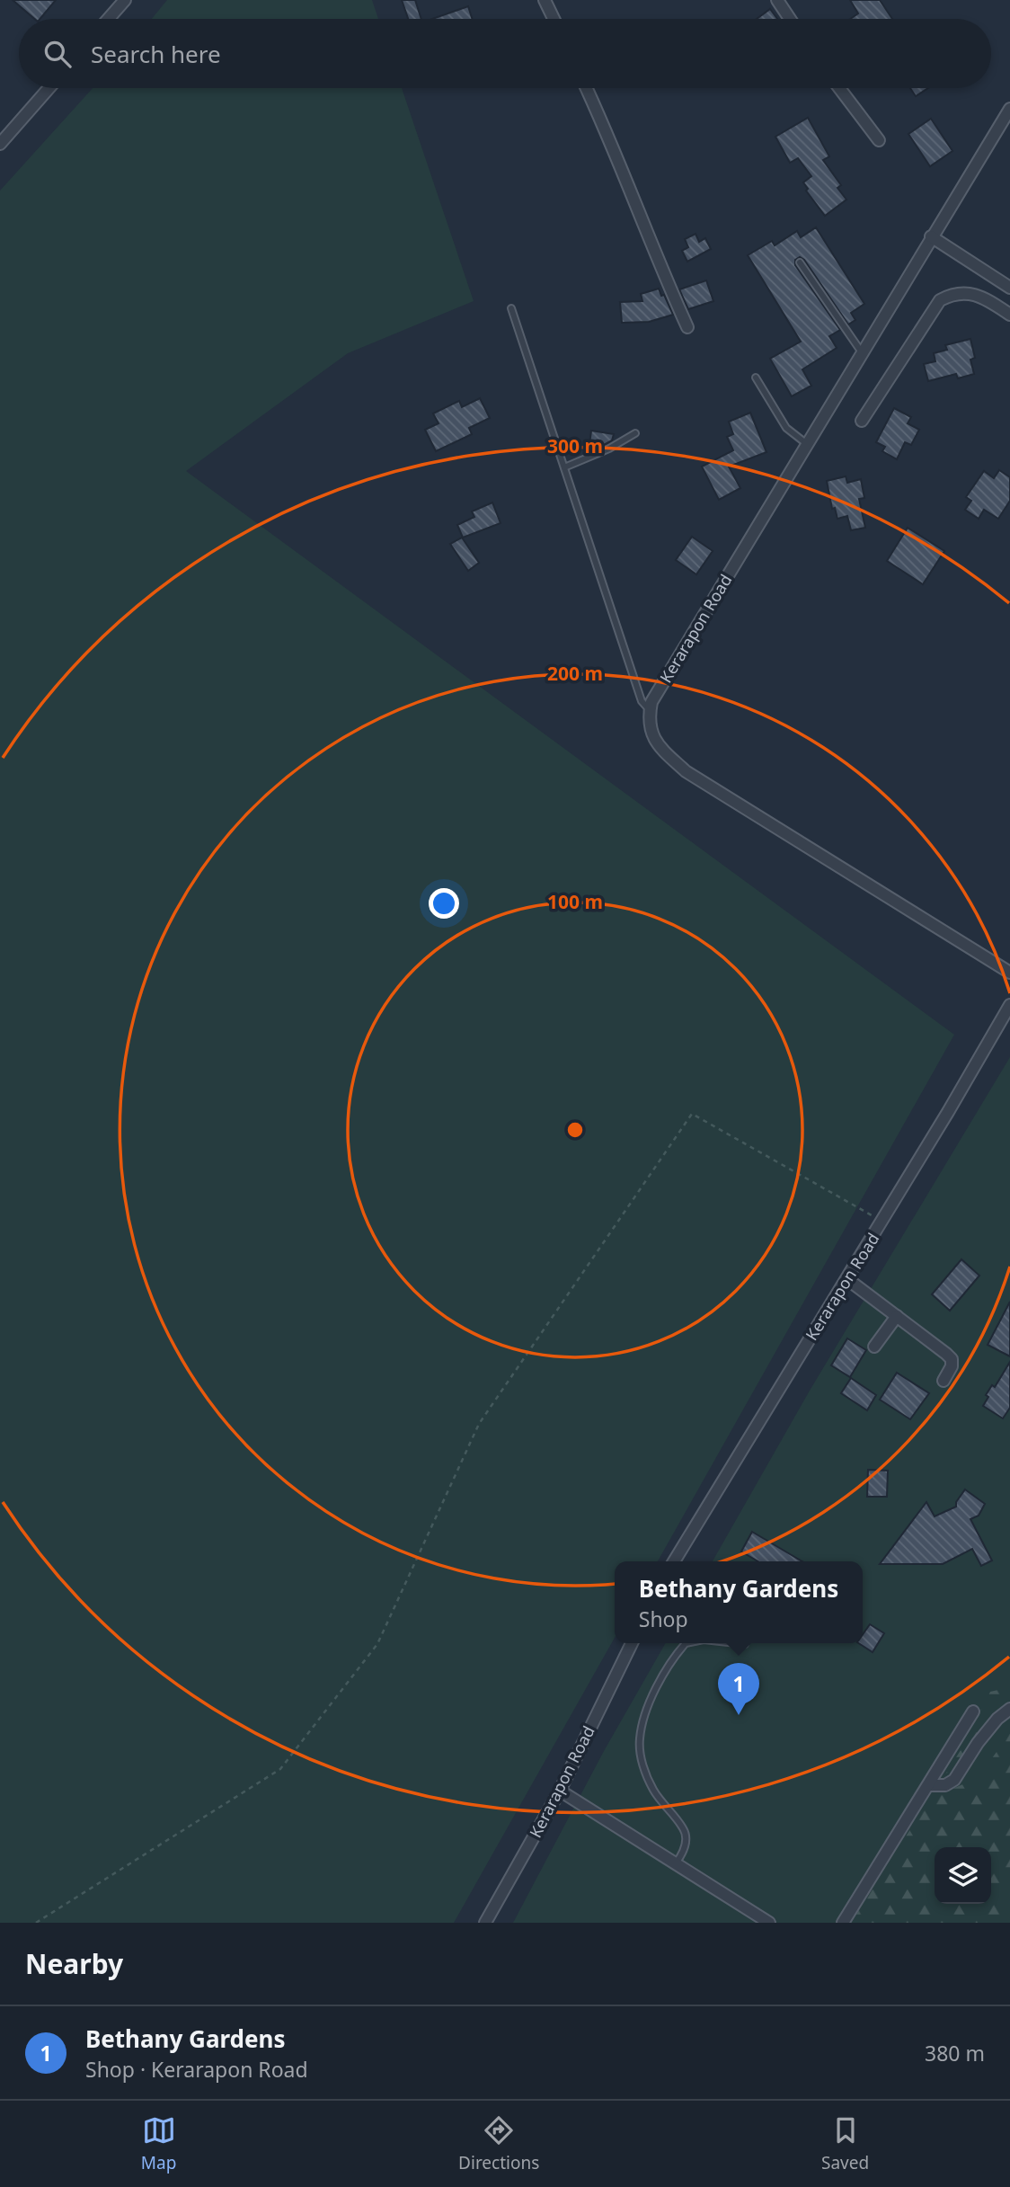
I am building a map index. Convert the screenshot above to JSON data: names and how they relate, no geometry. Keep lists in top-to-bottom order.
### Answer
{
  "streets": {
    "street": ["Kerarapon Road"]
  },
  "page": {
    "search": "Search here",
    "popup": ["Bethany Gardens", "Shop"],
    "pins": "1",
    "heading": "Nearby",
    "list": [
      {
        "mark": "1",
        "name": "Bethany Gardens",
        "note": "Shop · Kerarapon Road",
        "value": "380 m"
      }
    ],
    "nav": ["Map", "Directions", "Saved"]
  },
  "rings": ["300 m", "200 m", "100 m"]
}
